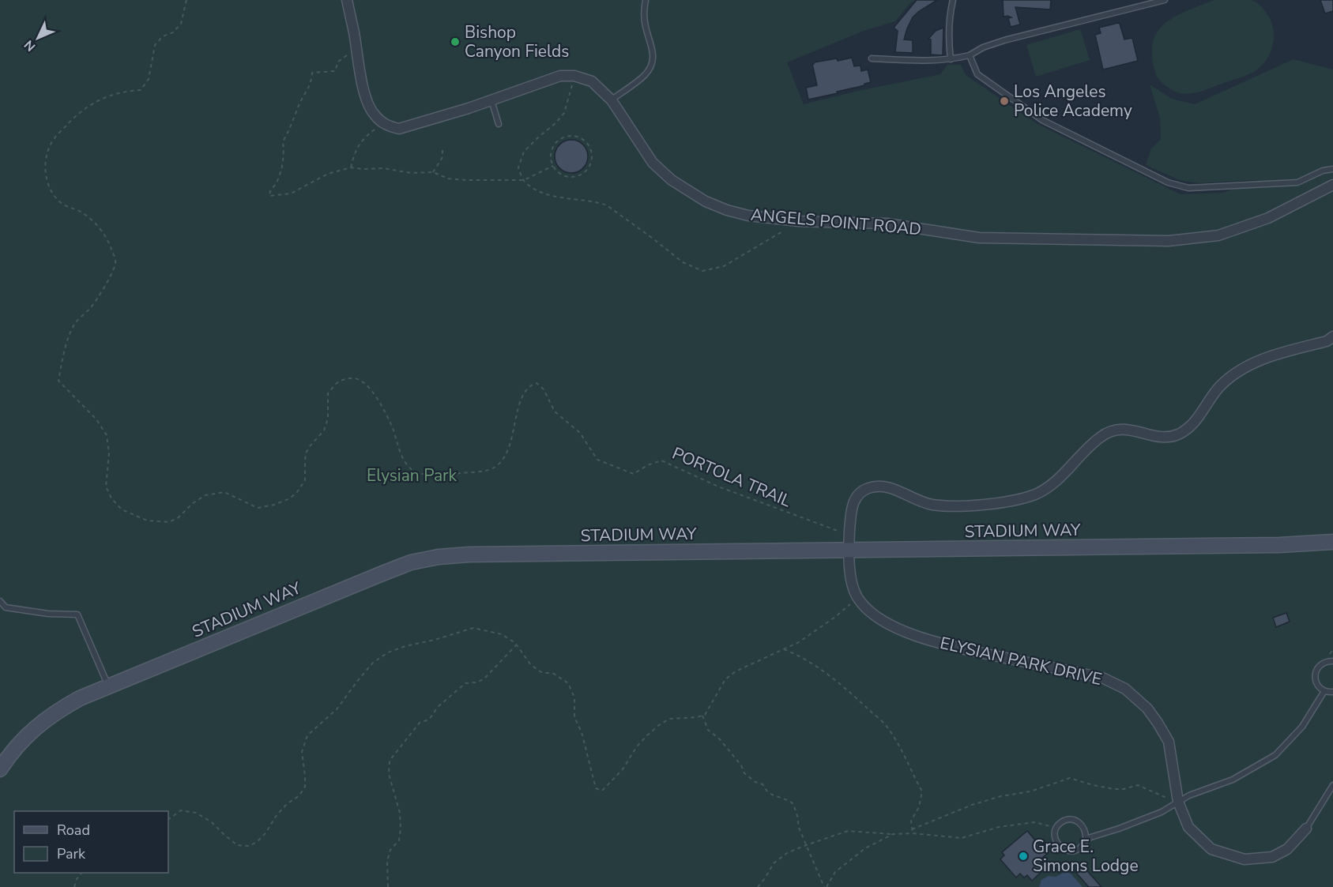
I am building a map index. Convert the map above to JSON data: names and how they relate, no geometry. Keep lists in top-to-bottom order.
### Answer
{
  "streets": {
    "main road": ["STADIUM WAY"],
    "street": ["ANGELS POINT ROAD", "ELYSIAN PARK DRIVE"],
    "path": ["PORTOLA TRAIL"]
  },
  "crossings": [
    ["STADIUM WAY", "ELYSIAN PARK DRIVE"]
  ],
  "parks": ["Elysian Park"],
  "places": ["Bishop Canyon Fields", "Los Angeles Police Academy", "Grace E. Simons Lodge"],
  "legend": ["Road", "Park"],
  "north": "bottom left"
}
